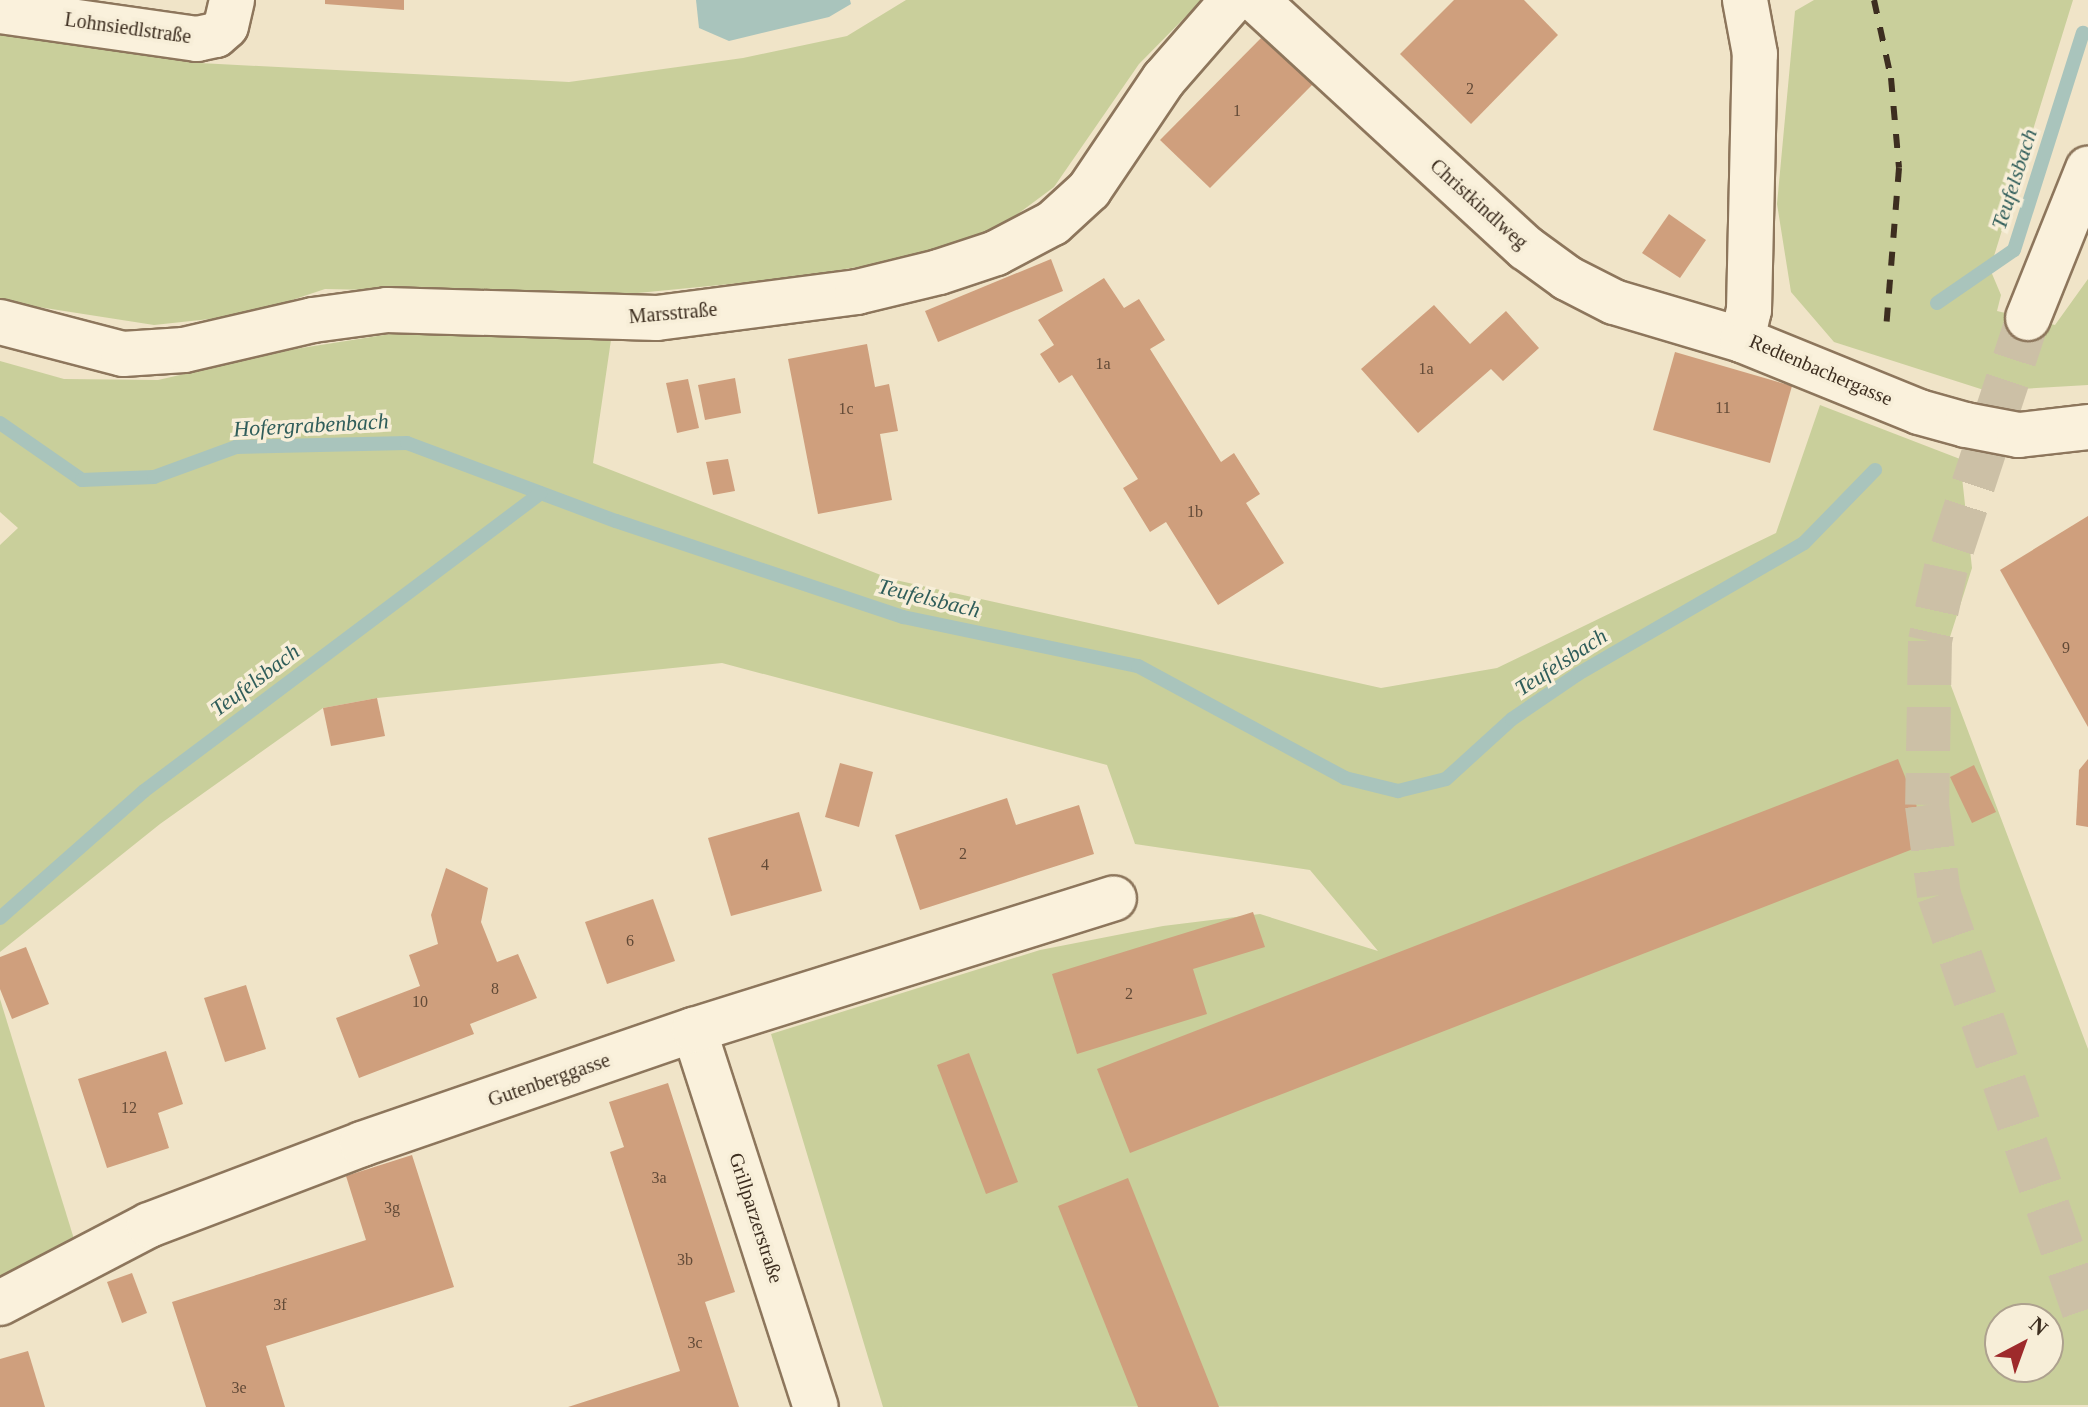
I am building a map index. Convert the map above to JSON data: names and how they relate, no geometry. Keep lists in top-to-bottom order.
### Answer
{
  "streets": {
    "street": [
      "Lohnsiedlstraße",
      "Christkindlweg",
      "Marsstraße",
      "Redtenbachergasse",
      "Gutenberggasse",
      "Grillparzerstraße"
    ]
  },
  "crossings": [
    ["Christkindlweg", "Redtenbachergasse"],
    ["Gutenberggasse", "Grillparzerstraße"]
  ],
  "water": ["Teufelsbach", "Hofergrabenbach"],
  "house_numbers": [
    "2",
    "1",
    "1a",
    "1a",
    "11",
    "1c",
    "1b",
    "9",
    "2",
    "4",
    "6",
    "8",
    "2",
    "10",
    "12",
    "3a",
    "3g",
    "3b",
    "3f",
    "3c",
    "3e"
  ],
  "north": "top right"
}
